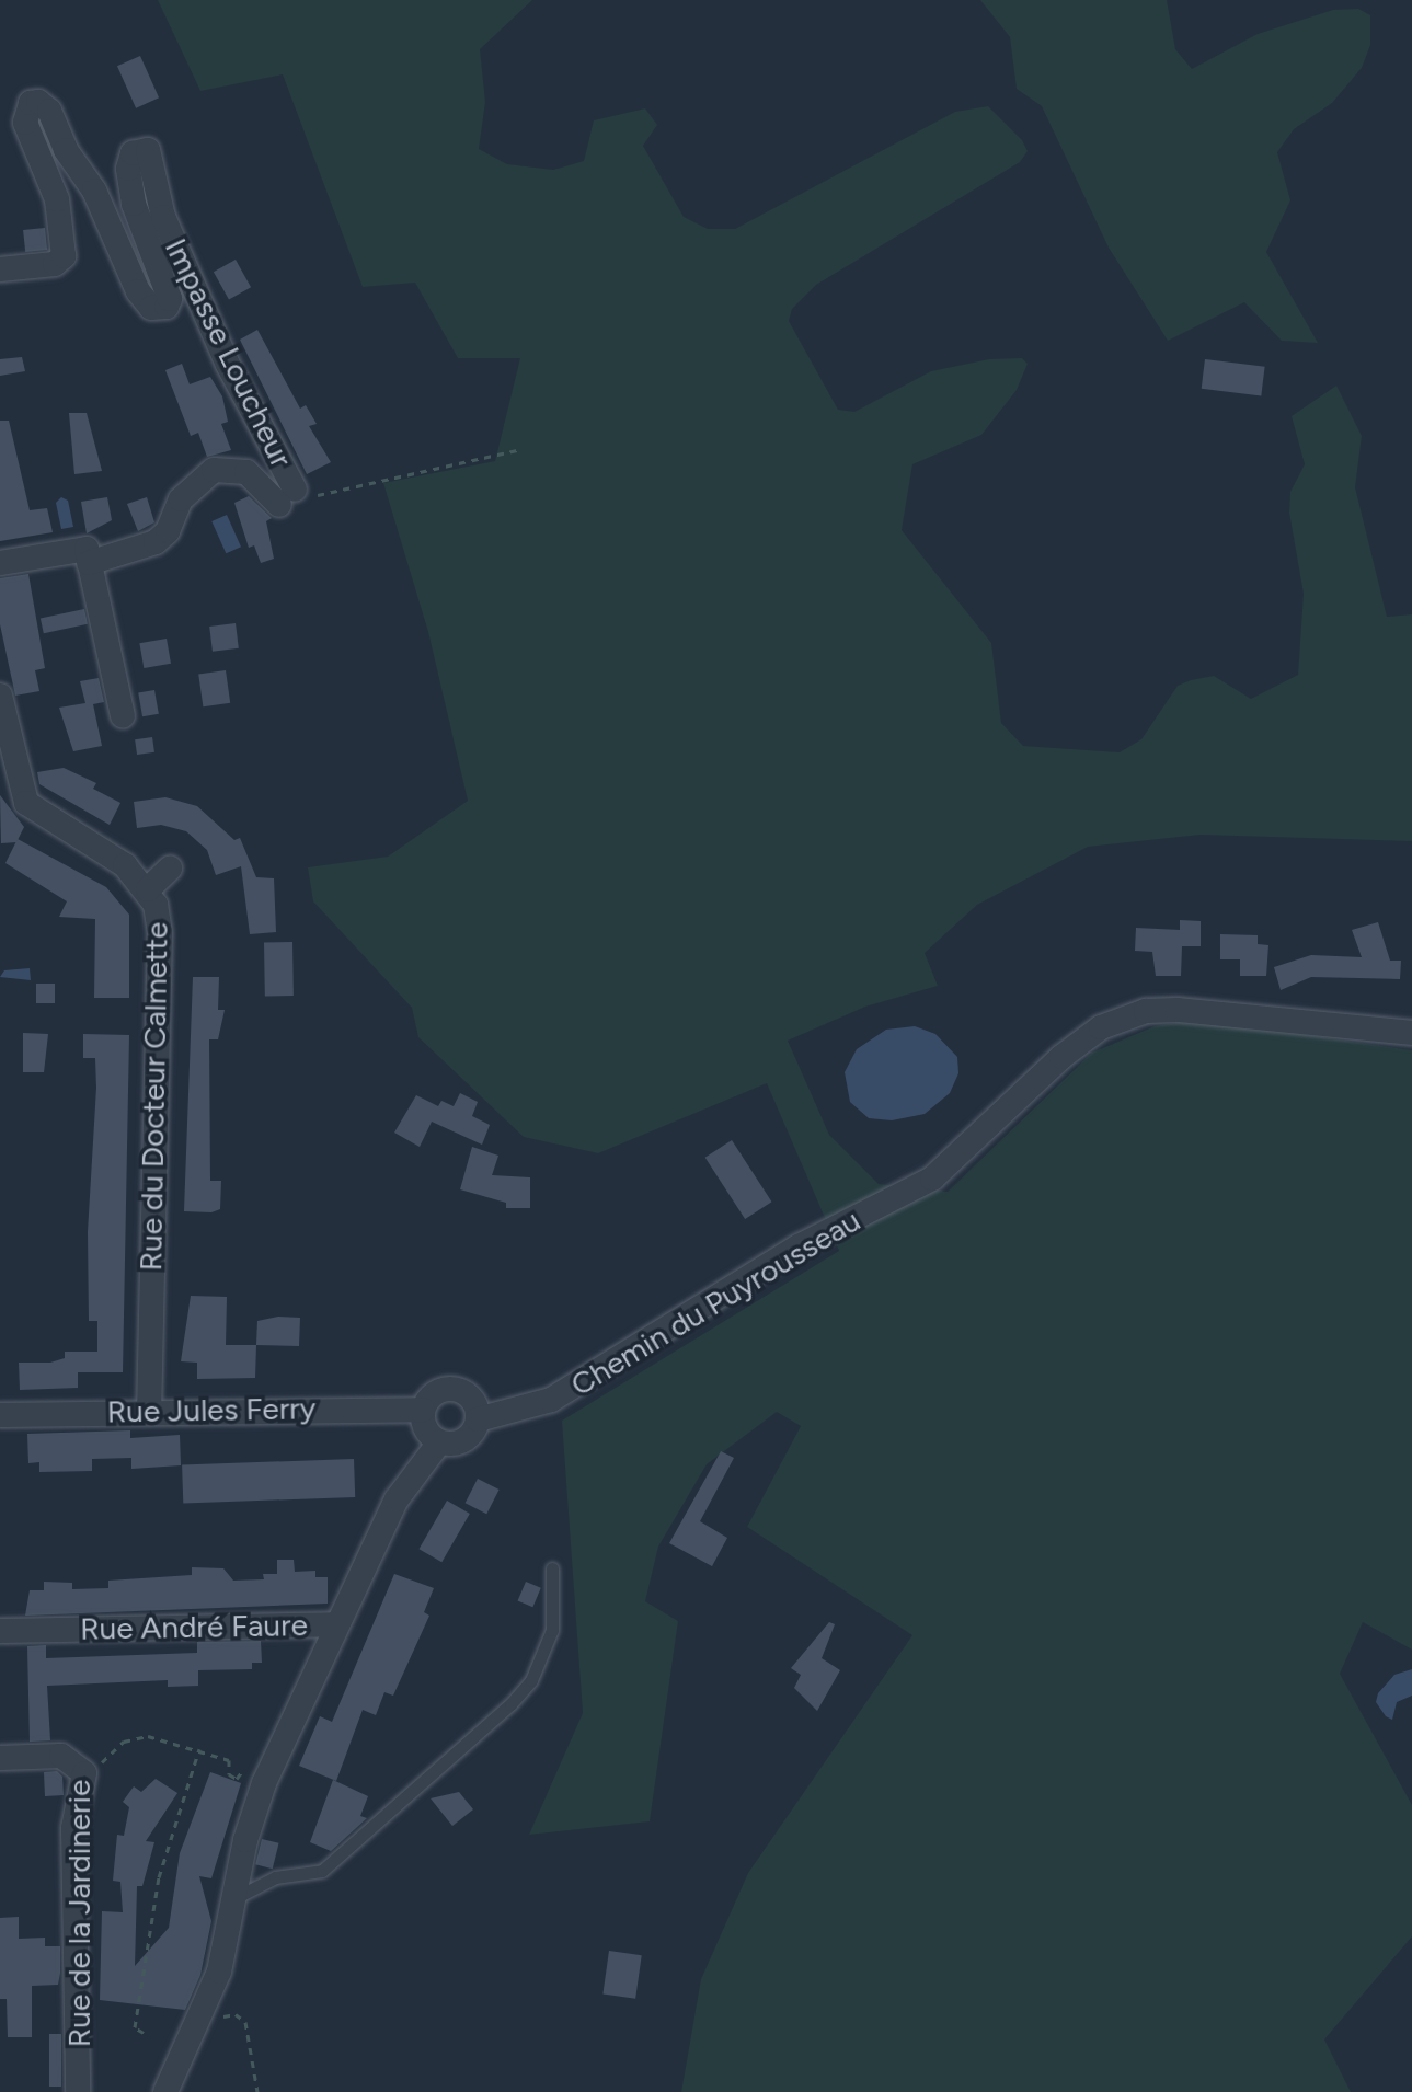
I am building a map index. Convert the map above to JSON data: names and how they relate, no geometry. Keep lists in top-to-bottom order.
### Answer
{
  "streets": {
    "street": [
      "Impasse Loucheur",
      "Rue du Docteur Calmette",
      "Chemin du Puyrousseau",
      "Rue Jules Ferry",
      "Rue André Faure",
      "Rue de la Jardinerie"
    ]
  },
  "crossings": [
    ["Rue du Docteur Calmette", "Rue Jules Ferry"],
    ["Chemin du Puyrousseau", "Rue Jules Ferry"],
    ["Chemin du Puyrousseau", "Rue André Faure"],
    ["Rue Jules Ferry", "Rue André Faure"]
  ]
}
